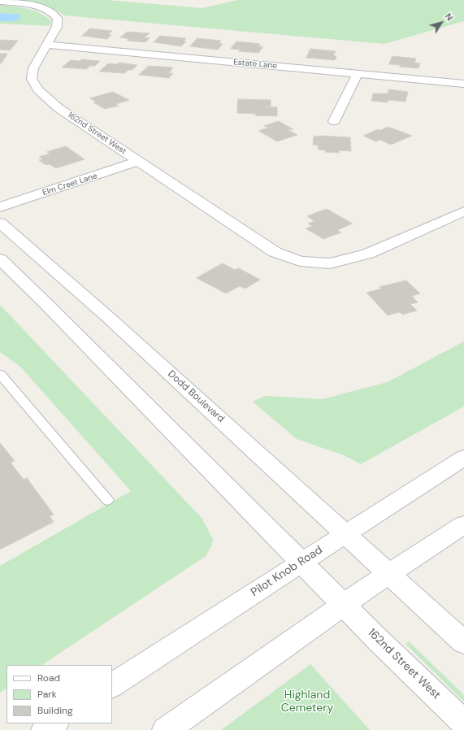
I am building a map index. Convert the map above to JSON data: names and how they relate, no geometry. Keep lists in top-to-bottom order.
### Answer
{
  "streets": {
    "street": [
      "Estate Lane",
      "162nd Street West",
      "Elm Creet Lane",
      "Dodd Boulevard",
      "Pilot Knob Road"
    ]
  },
  "crossings": [
    ["Estate Lane", "162nd Street West"],
    ["162nd Street West", "Elm Creet Lane"],
    ["Dodd Boulevard", "Pilot Knob Road"]
  ],
  "parks": ["Highland Cemetery"],
  "legend": ["Road", "Park", "Building"],
  "north": "top right"
}
